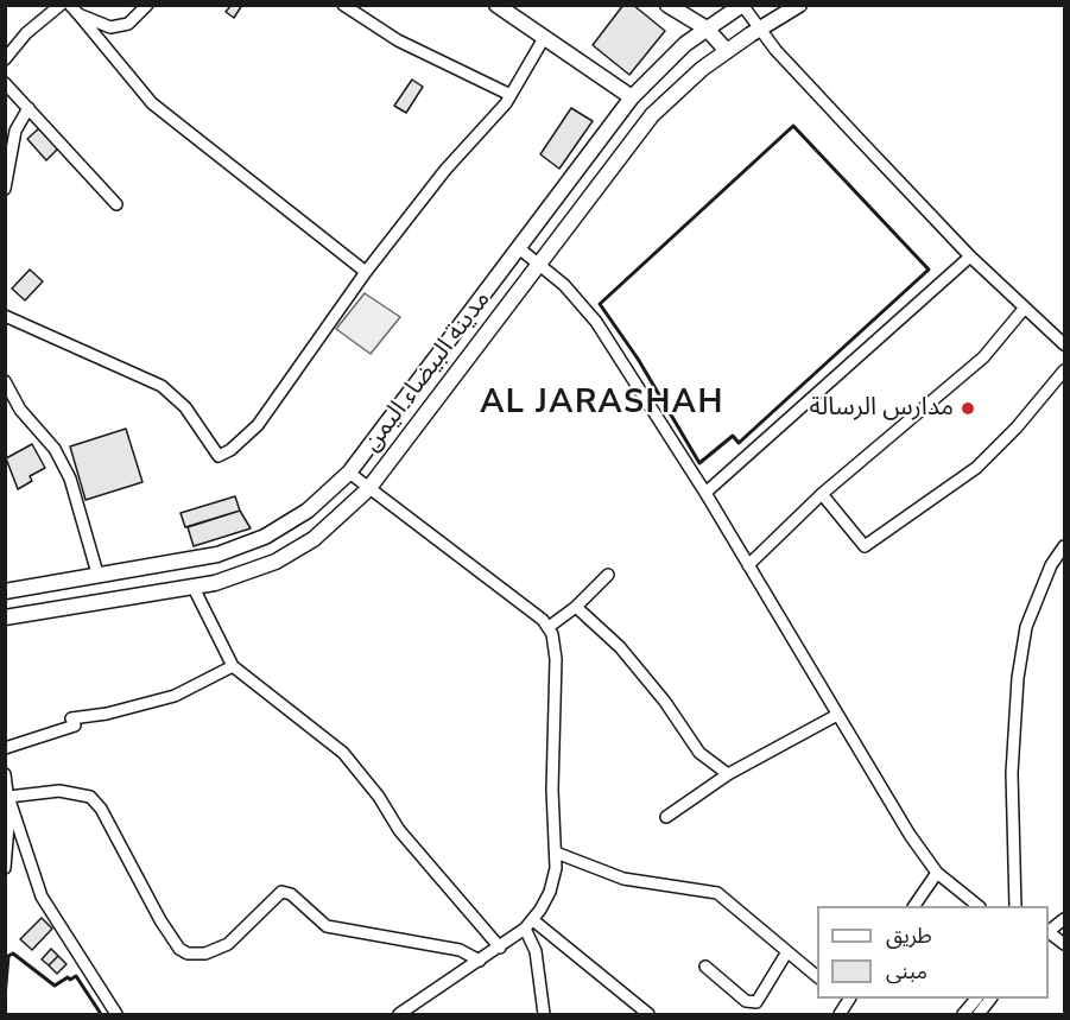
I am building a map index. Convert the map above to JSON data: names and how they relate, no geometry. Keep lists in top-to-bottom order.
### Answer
{
  "streets": {
    "main road": ["مدينة البيضاء اليمن"]
  },
  "districts": ["AL JARASHAH"],
  "places": ["مدارس الرسالة"],
  "legend": ["طريق", "مبنى"]
}
